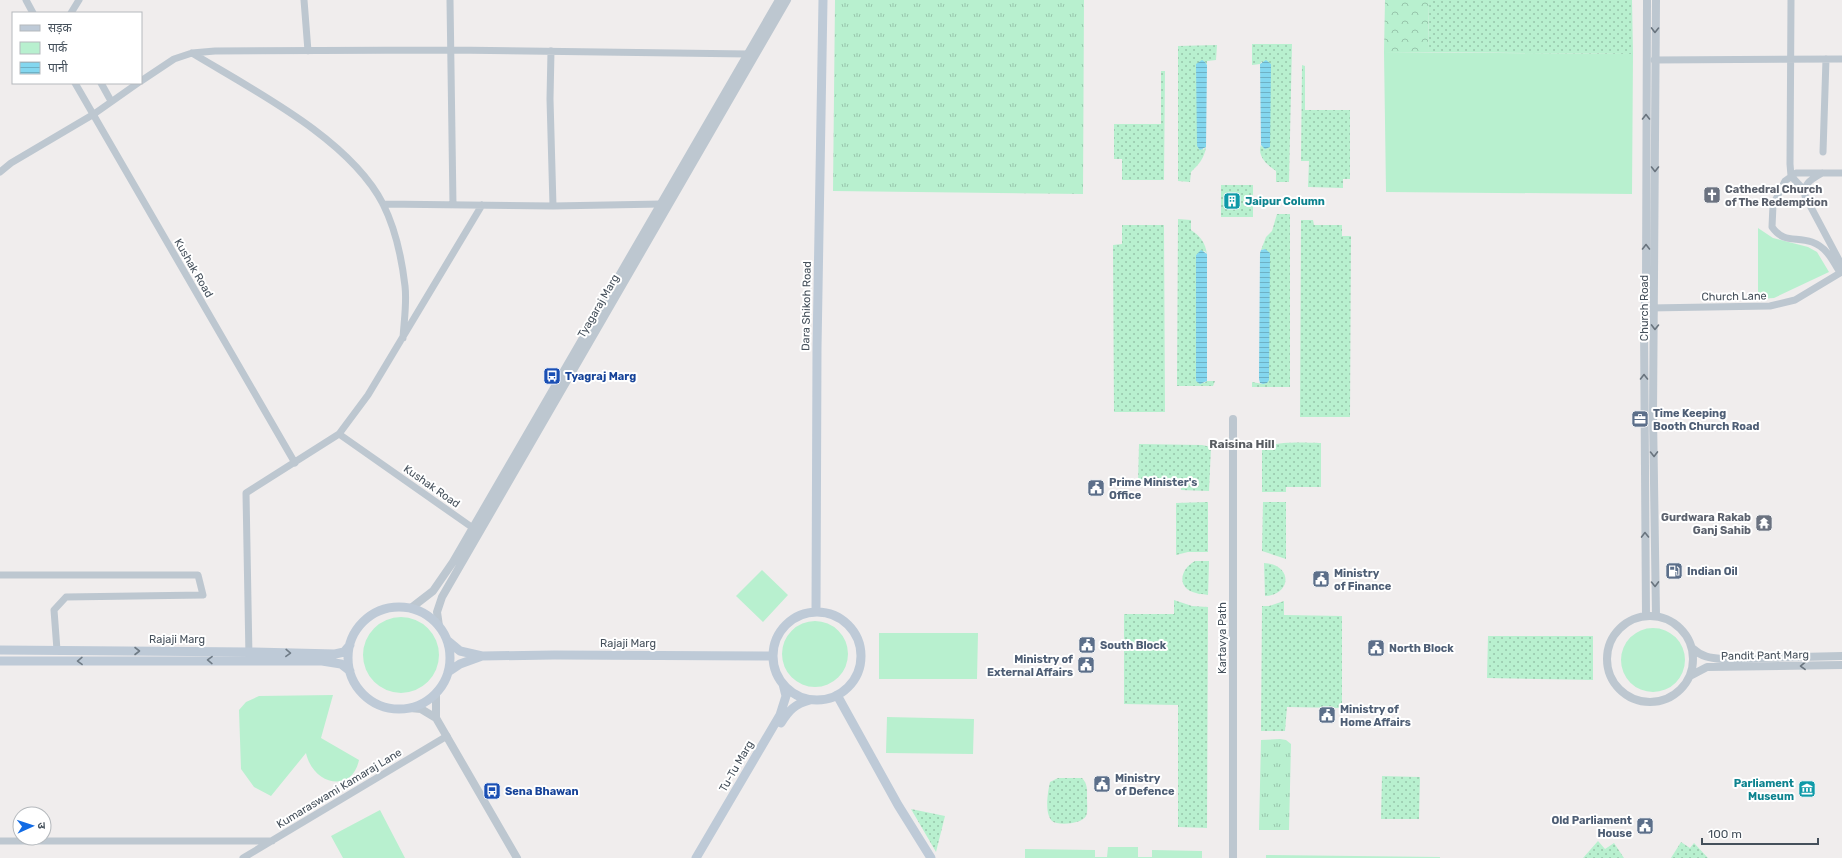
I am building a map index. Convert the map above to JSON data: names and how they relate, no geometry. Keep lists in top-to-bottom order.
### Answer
{
  "streets": {
    "main road": ["Dara Shikoh Road", "Rajaji Marg", "Tu-Tu Marg"],
    "street": [
      "Kushak Road",
      "Church Lane",
      "Tyagaraj Marg",
      "Church Road",
      "Kartavya Path",
      "Pandit Pant Marg",
      "Kumaraswami Kamaraj Lane"
    ]
  },
  "crossings": [
    ["Kushak Road", "Tyagaraj Marg"],
    ["Church Lane", "Church Road"],
    ["Tyagaraj Marg", "Rajaji Marg"],
    ["Dara Shikoh Road", "Rajaji Marg"],
    ["Dara Shikoh Road", "Tu-Tu Marg"],
    ["Church Road", "Pandit Pant Marg"],
    ["Rajaji Marg", "Tu-Tu Marg"]
  ],
  "districts": ["Raisina Hill"],
  "places": {
    "church": ["Cathedral Church of The Redemption"],
    "building": ["Jaipur Column"],
    "bus stop": ["Tyagraj Marg", "Sena Bhawan"],
    "office": ["Time Keeping Booth Church Road"],
    "public building": [
      "Prime Minister's Office",
      "Ministry of Finance",
      "South Block",
      "North Block",
      "Ministry of External Affairs",
      "Ministry of Home Affairs",
      "Ministry of Defence",
      "Old Parliament House"
    ],
    "temple": ["Gurdwara Rakab Ganj Sahib"],
    "fuel station": ["Indian Oil"],
    "museum": ["Parliament Museum"]
  },
  "legend": ["सड़क", "पार्क", "पानी"],
  "scale_bar": "100 m",
  "north": "right"
}
